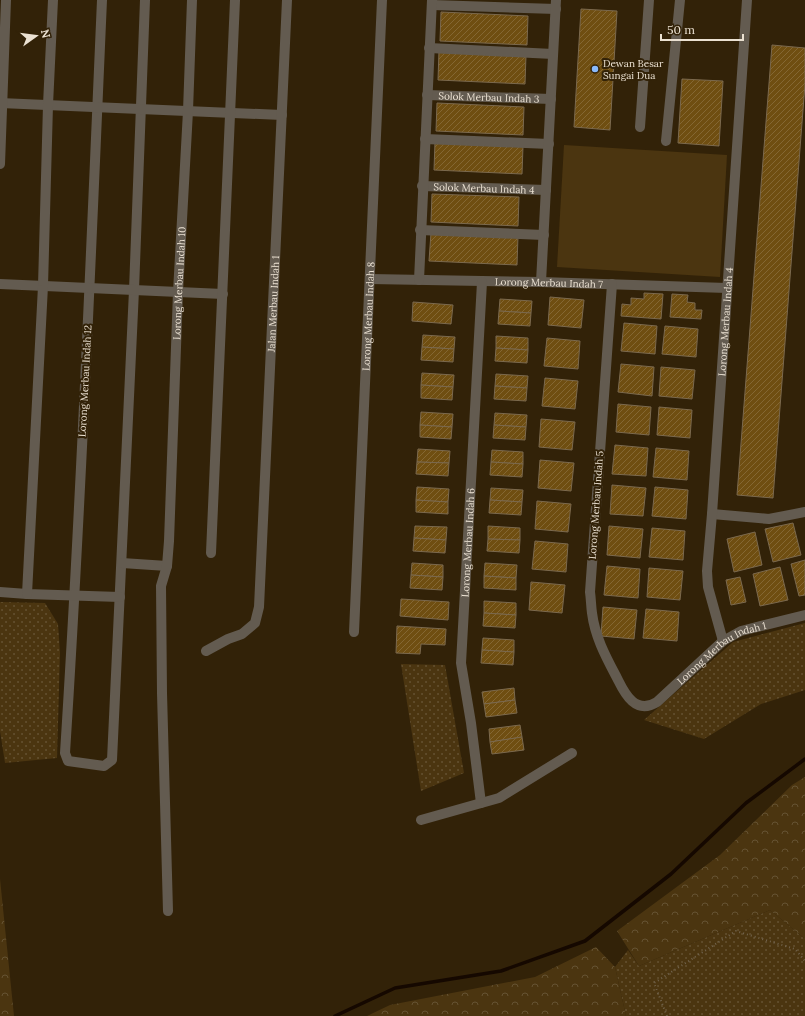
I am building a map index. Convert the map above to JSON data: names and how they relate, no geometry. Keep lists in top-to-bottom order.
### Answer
{
  "streets": {
    "street": [
      "Solok Merbau Indah 3",
      "Solok Merbau Indah 4",
      "Lorong Merbau Indah 10",
      "Lorong Merbau Indah 7",
      "Jalan Merbau Indah 1",
      "Lorong Merbau Indah 8",
      "Lorong Merbau Indah 4",
      "Lorong Merbau Indah 12",
      "Lorong Merbau Indah 5",
      "Lorong Merbau Indah 6",
      "Lorong Merbau Indah 1"
    ]
  },
  "crossings": [
    ["Lorong Merbau Indah 7", "Lorong Merbau Indah 8"],
    ["Lorong Merbau Indah 7", "Lorong Merbau Indah 4"],
    ["Lorong Merbau Indah 7", "Lorong Merbau Indah 5"],
    ["Lorong Merbau Indah 7", "Lorong Merbau Indah 6"],
    ["Lorong Merbau Indah 4", "Lorong Merbau Indah 1"],
    ["Lorong Merbau Indah 5", "Lorong Merbau Indah 1"]
  ],
  "places": ["Dewan Besar Sungai Dua"],
  "scale_bar": "50 m",
  "north": "right"
}
